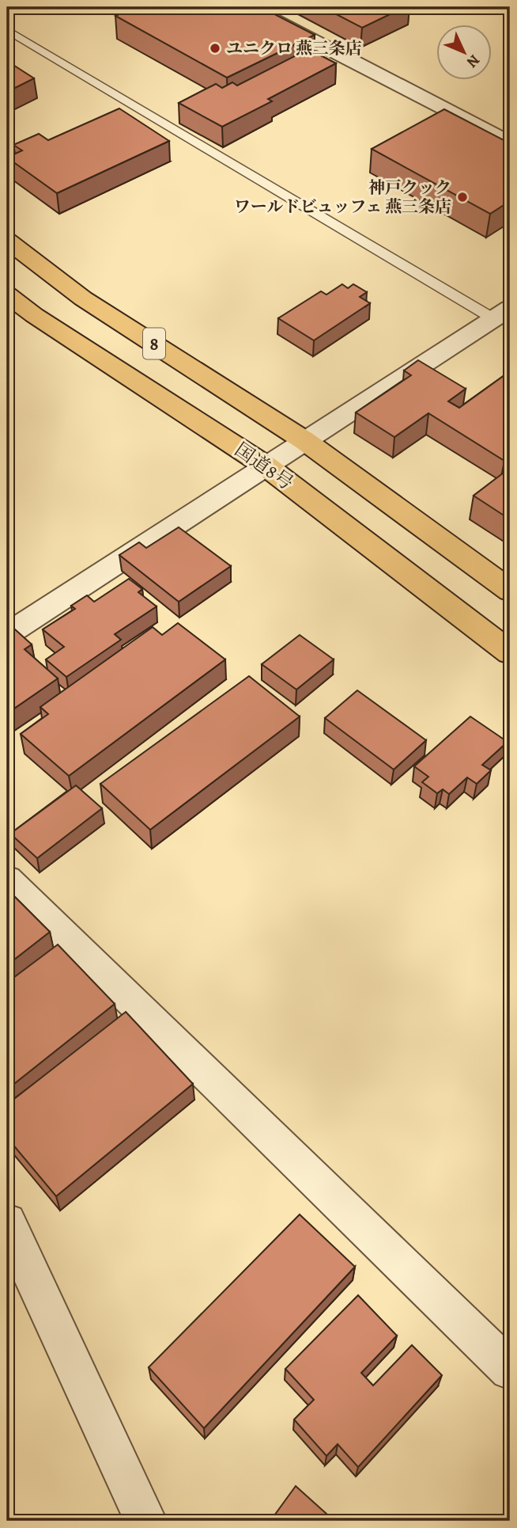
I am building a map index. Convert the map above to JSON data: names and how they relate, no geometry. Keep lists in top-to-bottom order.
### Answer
{
  "streets": {
    "highway": ["8", "国道8号"]
  },
  "places": ["ユニクロ 燕三条店", "神戸クック ワールドビュッフェ 燕三条店"],
  "north": "bottom right"
}
